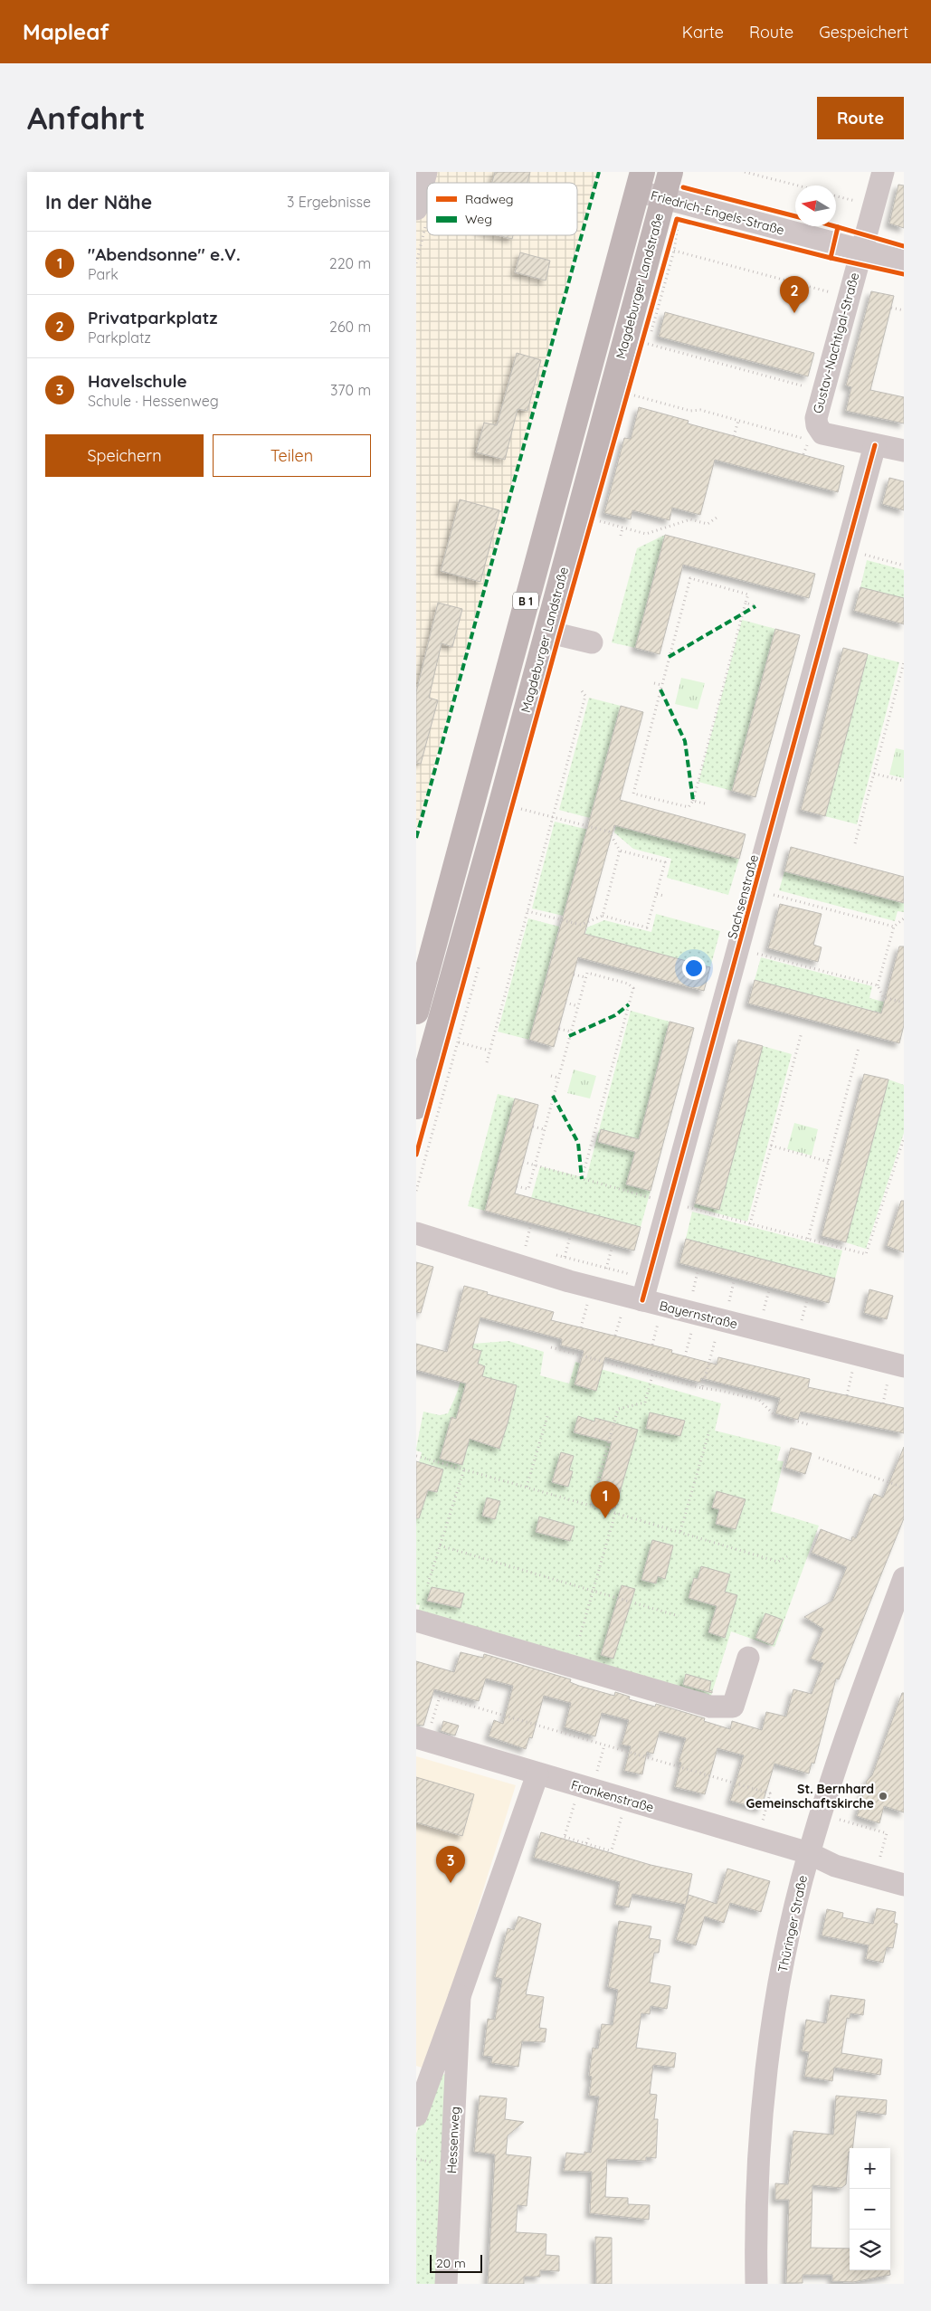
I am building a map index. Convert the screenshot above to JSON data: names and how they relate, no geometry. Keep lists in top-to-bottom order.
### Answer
{
  "streets": {
    "main road": ["Magdeburger Landstraße", "B 1"],
    "street": [
      "Friedrich-Engels-Straße",
      "Gustav-Nachtigal-Straße",
      "Sachsenstraße",
      "Bayernstraße",
      "Frankenstraße",
      "Thüringer Straße",
      "Hessenweg"
    ]
  },
  "crossings": [
    ["Friedrich-Engels-Straße", "Magdeburger Landstraße"],
    ["Friedrich-Engels-Straße", "Gustav-Nachtigal-Straße"],
    ["Friedrich-Engels-Straße", "B 1"],
    ["Gustav-Nachtigal-Straße", "Sachsenstraße"],
    ["Sachsenstraße", "Bayernstraße"],
    ["Frankenstraße", "Thüringer Straße"],
    ["Frankenstraße", "Hessenweg"]
  ],
  "places": ["St. Bernhard Gemeinschaftskirche"],
  "legend": ["Radweg", "Weg"],
  "scale_bar": "20 m",
  "north": "left",
  "page": {
    "header": "Mapleaf",
    "nav": ["Karte", "Route", "Gespeichert"],
    "buttons": [
      "Route",
      ["Speichern", "Teilen"]
    ],
    "title": "Anfahrt",
    "heading": ["In der Nähe", "3 Ergebnisse"],
    "list": [
      {
        "mark": "1",
        "name": "\"Abendsonne\" e.V.",
        "note": "Park",
        "value": "220 m"
      },
      {
        "mark": "2",
        "name": "Privatparkplatz",
        "note": "Parkplatz",
        "value": "260 m"
      },
      {
        "mark": "3",
        "name": "Havelschule",
        "note": "Schule · Hessenweg",
        "value": "370 m"
      }
    ],
    "pins": ["2", "1", "3"],
    "map_buttons": ["+", "−"],
    "scale": "20 m"
  }
}
